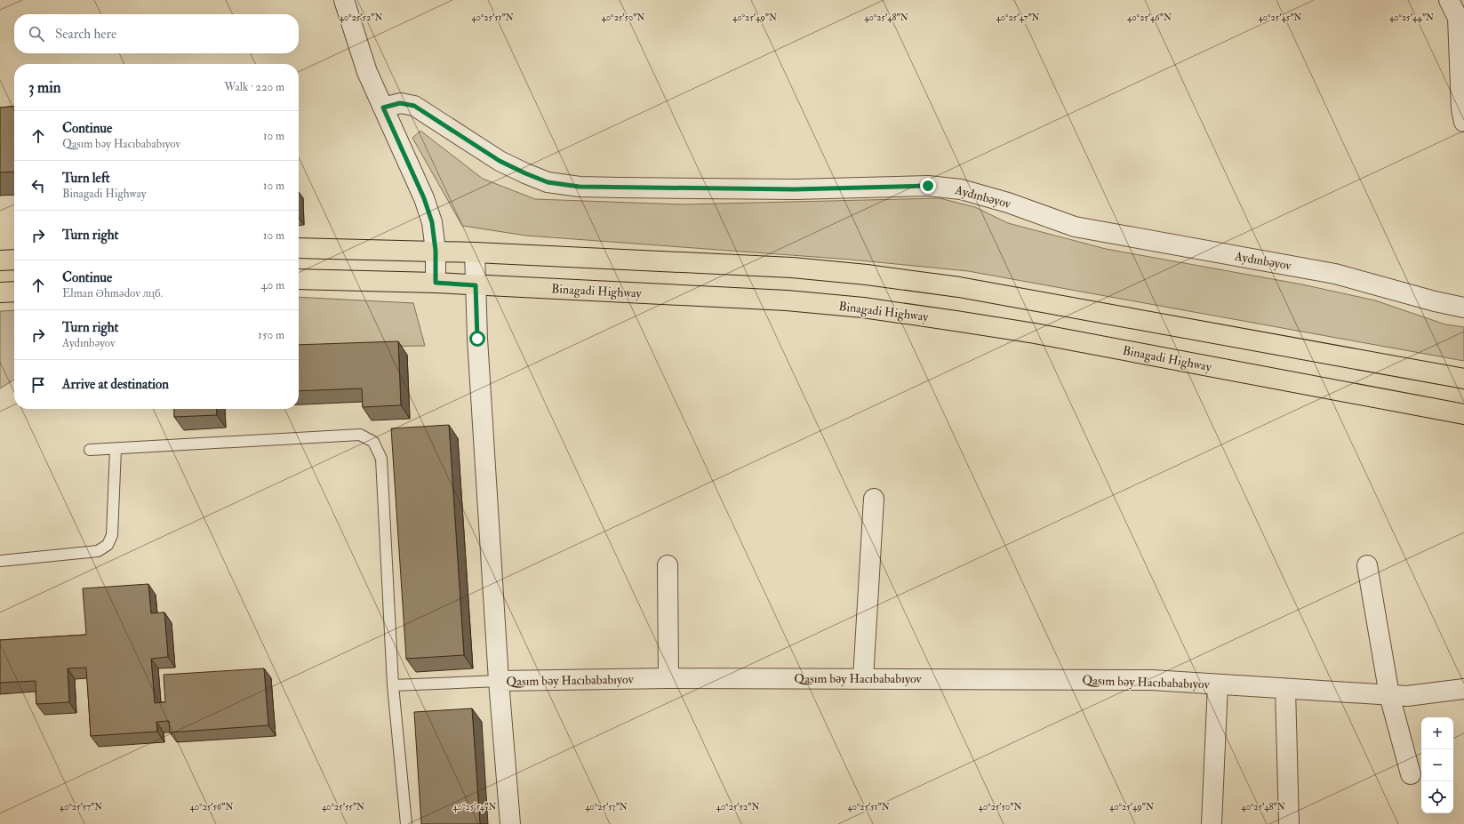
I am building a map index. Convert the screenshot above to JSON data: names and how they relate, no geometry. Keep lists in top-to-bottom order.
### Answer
{
  "streets": {
    "main road": ["Binagadi Highway"],
    "street": ["Aydınbəyov", "Qasım bəy Hacıbababıyov"]
  },
  "crossings": [
    ["Binagadi Highway", "Qasım bəy Hacıbababıyov"]
  ],
  "page": {
    "search": "Search here",
    "heading": ["3 min", "Walk · 220 m"],
    "list": [
      ["Continue", "Qasım bəy Hacıbababıyov", "10 m"],
      ["Turn left", "Binagadi Highway", "10 m"],
      ["Turn right", "10 m"],
      ["Continue", "Elman Əhmədov лцб.", "40 m"],
      ["Turn right", "Aydınbəyov", "150 m"],
      "Arrive at destination"
    ],
    "map_buttons": ["+", "−"]
  },
  "coordinates": [
    "40°25'52\"N",
    "40°25'51\"N",
    "40°25'50\"N",
    "40°25'49\"N",
    "40°25'48\"N",
    "40°25'47\"N",
    "40°25'46\"N",
    "40°25'45\"N",
    "40°25'44\"N",
    "40°25'57\"N",
    "40°25'55\"N",
    "40°25'54\"N",
    "40°25'53\"N",
    "40°25'56\"N"
  ]
}
